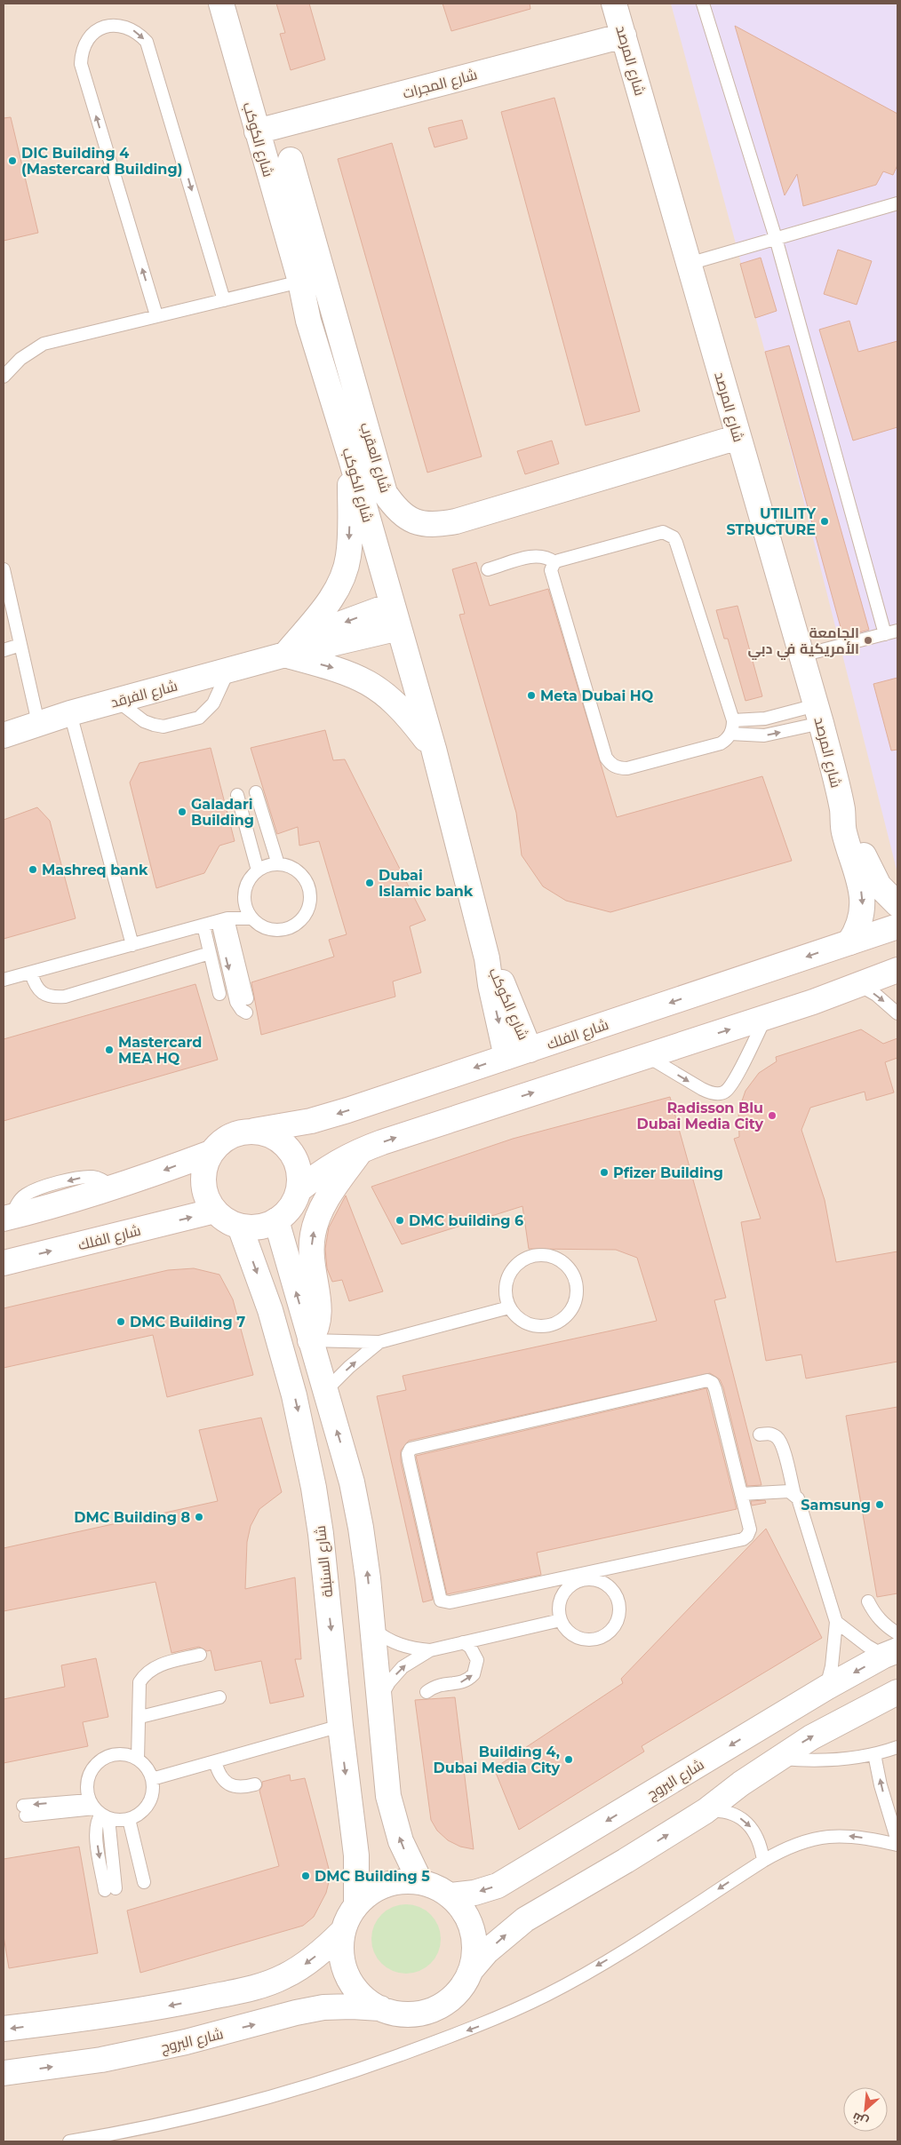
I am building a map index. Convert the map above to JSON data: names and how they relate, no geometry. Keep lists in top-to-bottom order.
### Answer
{
  "streets": {
    "street": [
      "شارع المرصد",
      "شارع المجرات",
      "شارع الكوكب",
      "شارع العقرب",
      "شارع الفرقد",
      "شارع الفلك",
      "شارع السنبلة",
      "شارع البروج"
    ]
  },
  "crossings": [
    ["شارع المرصد", "شارع المجرات"],
    ["شارع المرصد", "شارع العقرب"],
    ["شارع المرصد", "شارع الفلك"],
    ["شارع المجرات", "شارع الكوكب"],
    ["شارع الكوكب", "شارع الفرقد"],
    ["شارع الكوكب", "شارع الفلك"],
    ["شارع الفلك", "شارع السنبلة"],
    ["شارع السنبلة", "شارع البروج"]
  ],
  "places": [
    "DIC Building 4 (Mastercard Building)",
    "UTILITY STRUCTURE",
    "الجامعة الأمريكية في دبي",
    "Meta Dubai HQ",
    "Galadari Building",
    "Mashreq bank",
    "Dubai Islamic bank",
    "Mastercard MEA HQ",
    "Radisson Blu Dubai Media City",
    "Pfizer Building",
    "DMC building 6",
    "DMC Building 7",
    "Samsung",
    "DMC Building 8",
    "Building 4, Dubai Media City",
    "DMC Building 5"
  ],
  "north": "bottom left"
}
